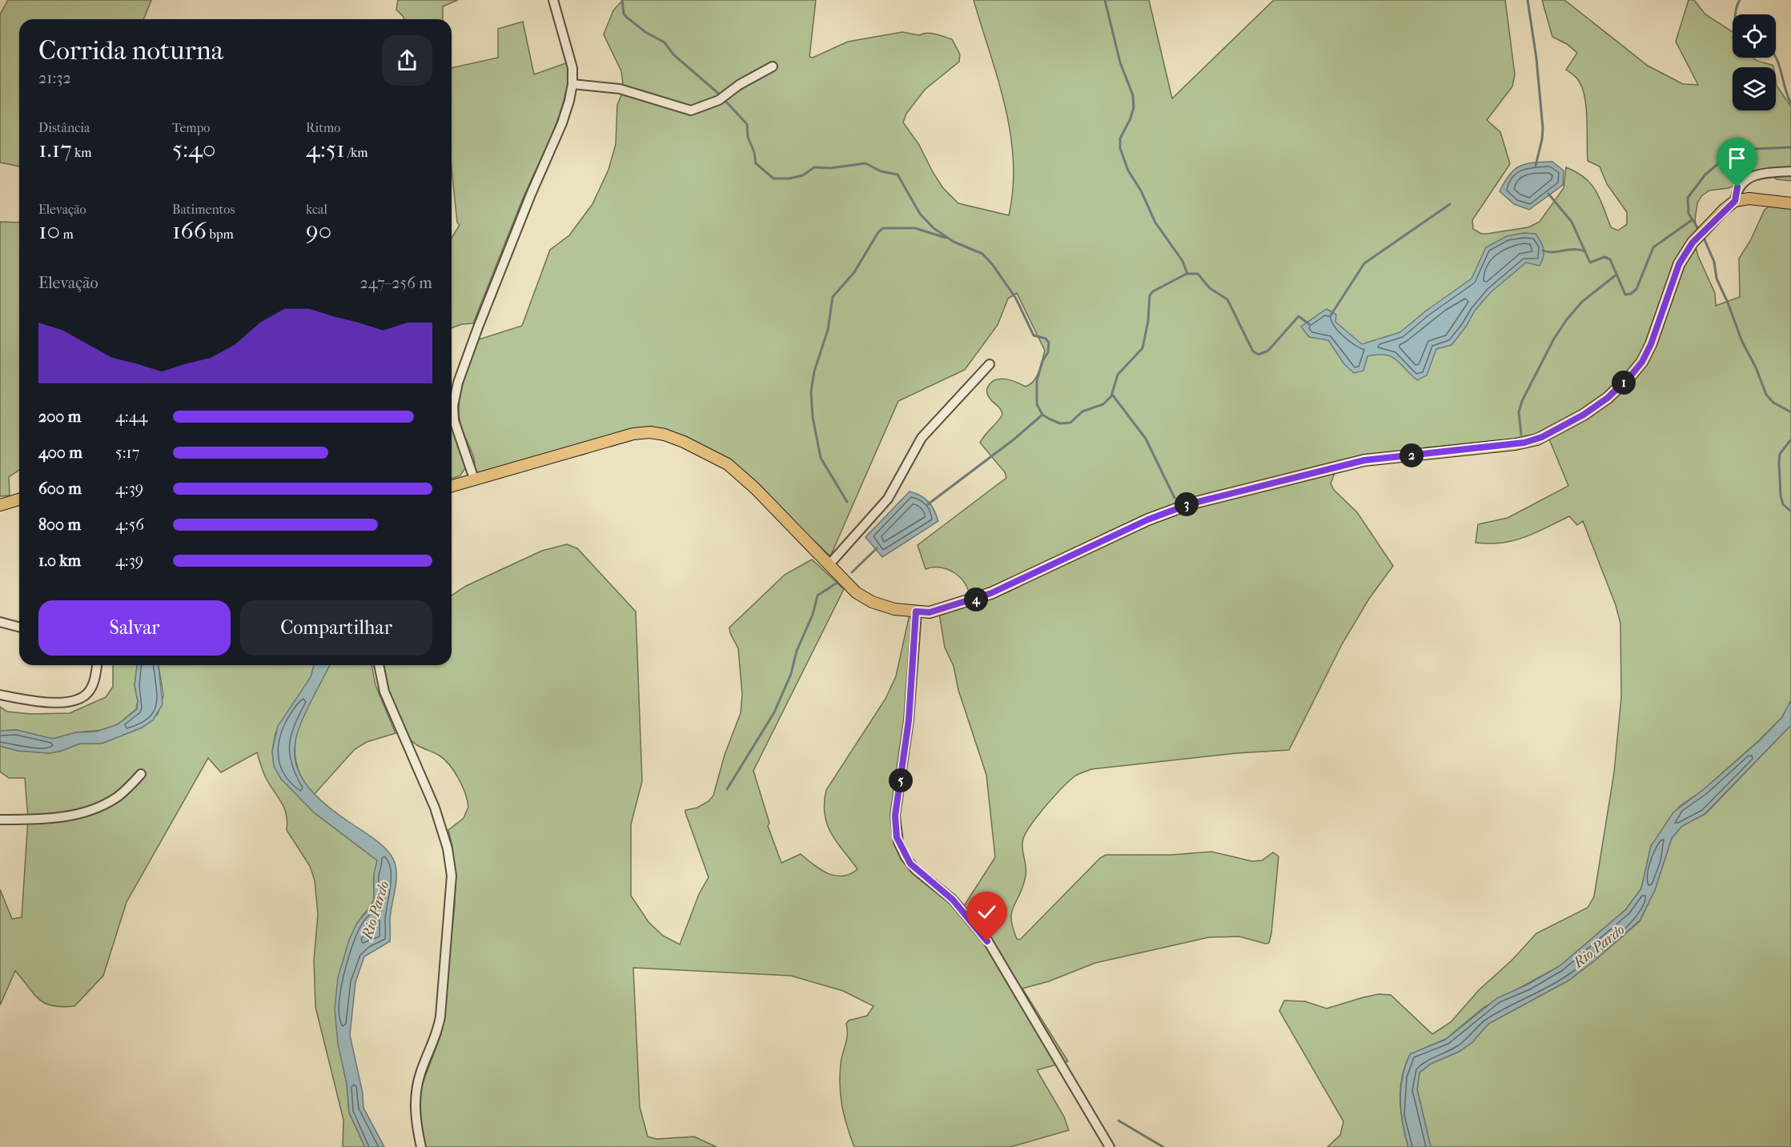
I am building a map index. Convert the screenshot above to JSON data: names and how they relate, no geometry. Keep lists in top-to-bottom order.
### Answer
{
  "water": ["Rio Pardo"],
  "page": {
    "heading": ["Corrida noturna", "21:32"],
    "stats": [
      ["Distância", "1.17 km"],
      ["Tempo", "5:40"],
      ["Ritmo", "4:51 /km"],
      ["Elevação", "10 m"],
      ["Batimentos", "166 bpm"],
      ["kcal", "90"]
    ],
    "chart": ["Elevação", "247–256 m"],
    "pins": [
      "1",
      "2",
      "3",
      "4",
      "5"
    ],
    "list": [
      {
        "name": "200 m",
        "note": "4:44"
      },
      {
        "name": "400 m",
        "note": "5:17"
      },
      {
        "name": "600 m",
        "note": "4:39"
      },
      {
        "name": "800 m",
        "note": "4:56"
      },
      {
        "name": "1.0 km",
        "note": "4:39"
      }
    ],
    "buttons": ["Salvar", "Compartilhar"]
  }
}
